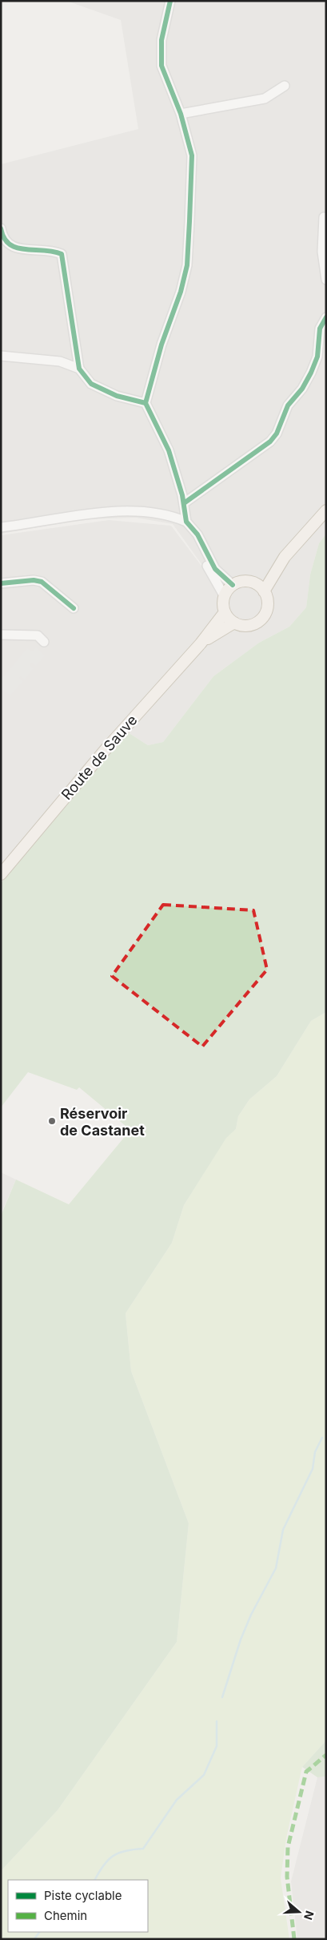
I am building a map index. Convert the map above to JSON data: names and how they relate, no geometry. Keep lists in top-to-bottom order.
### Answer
{
  "streets": {
    "main road": ["Route de Sauve"]
  },
  "places": ["Réservoir de Castanet"],
  "legend": ["Piste cyclable", "Chemin"],
  "north": "right"
}
